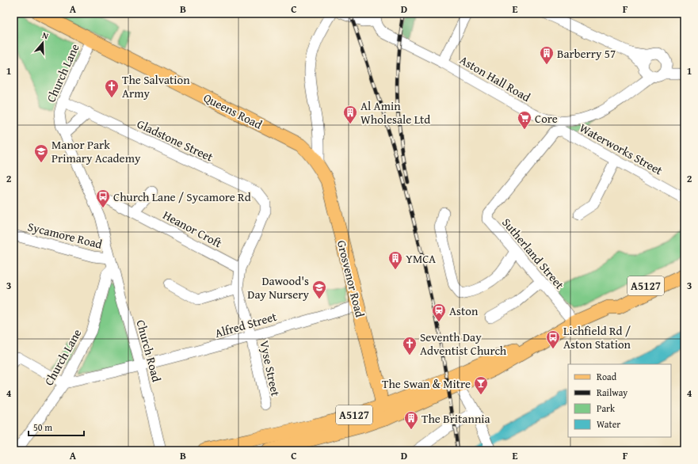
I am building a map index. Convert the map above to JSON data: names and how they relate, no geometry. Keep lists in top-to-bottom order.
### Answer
{
  "streets": {
    "main road": ["Queens Road", "Grosvenor Road", "A5127"],
    "street": [
      "Church Lane",
      "Aston Hall Road",
      "Gladstone Street",
      "Waterworks Street",
      "Heanor Croft",
      "Sycamore Road",
      "Sutherland Street",
      "Alfred Street",
      "Church Road",
      "Vyse Street"
    ]
  },
  "crossings": [
    ["Church Lane", "Queens Road"],
    ["Church Lane", "Gladstone Street"],
    ["Church Lane", "Sycamore Road"],
    ["Church Lane", "Alfred Street"],
    ["Church Lane", "Church Road"],
    ["Queens Road", "Grosvenor Road"],
    ["Gladstone Street", "Heanor Croft"],
    ["Gladstone Street", "Vyse Street"],
    ["Waterworks Street", "Sutherland Street"],
    ["Heanor Croft", "Vyse Street"],
    ["Sycamore Road", "Church Road"],
    ["Sutherland Street", "A5127"],
    ["Grosvenor Road", "A5127"],
    ["Grosvenor Road", "Alfred Street"],
    ["Alfred Street", "Church Road"],
    ["Alfred Street", "Vyse Street"]
  ],
  "places": {
    "building": [
      "Barberry 57",
      "Al Amin Wholesale Ltd",
      "YMCA",
      "The Britannia"
    ],
    "church": ["The Salvation Army", "Seventh Day Adventist Church"],
    "supermarket": ["Core"],
    "school or university": ["Manor Park Primary Academy", "Dawood's Day Nursery"],
    "bus stop": ["Church Lane / Sycamore Rd", "Lichfield Rd / Aston Station"],
    "station": ["Aston"],
    "bar": ["The Swan & Mitre"]
  },
  "legend": [
    "Road",
    "Railway",
    "Park",
    "Water"
  ],
  "scale_bar": "50 m",
  "north": "top",
  "grid": {
    "columns": [
      "A",
      "B",
      "C",
      "D",
      "E",
      "F"
    ],
    "rows": [
      "1",
      "2",
      "3",
      "4"
    ]
  }
}
